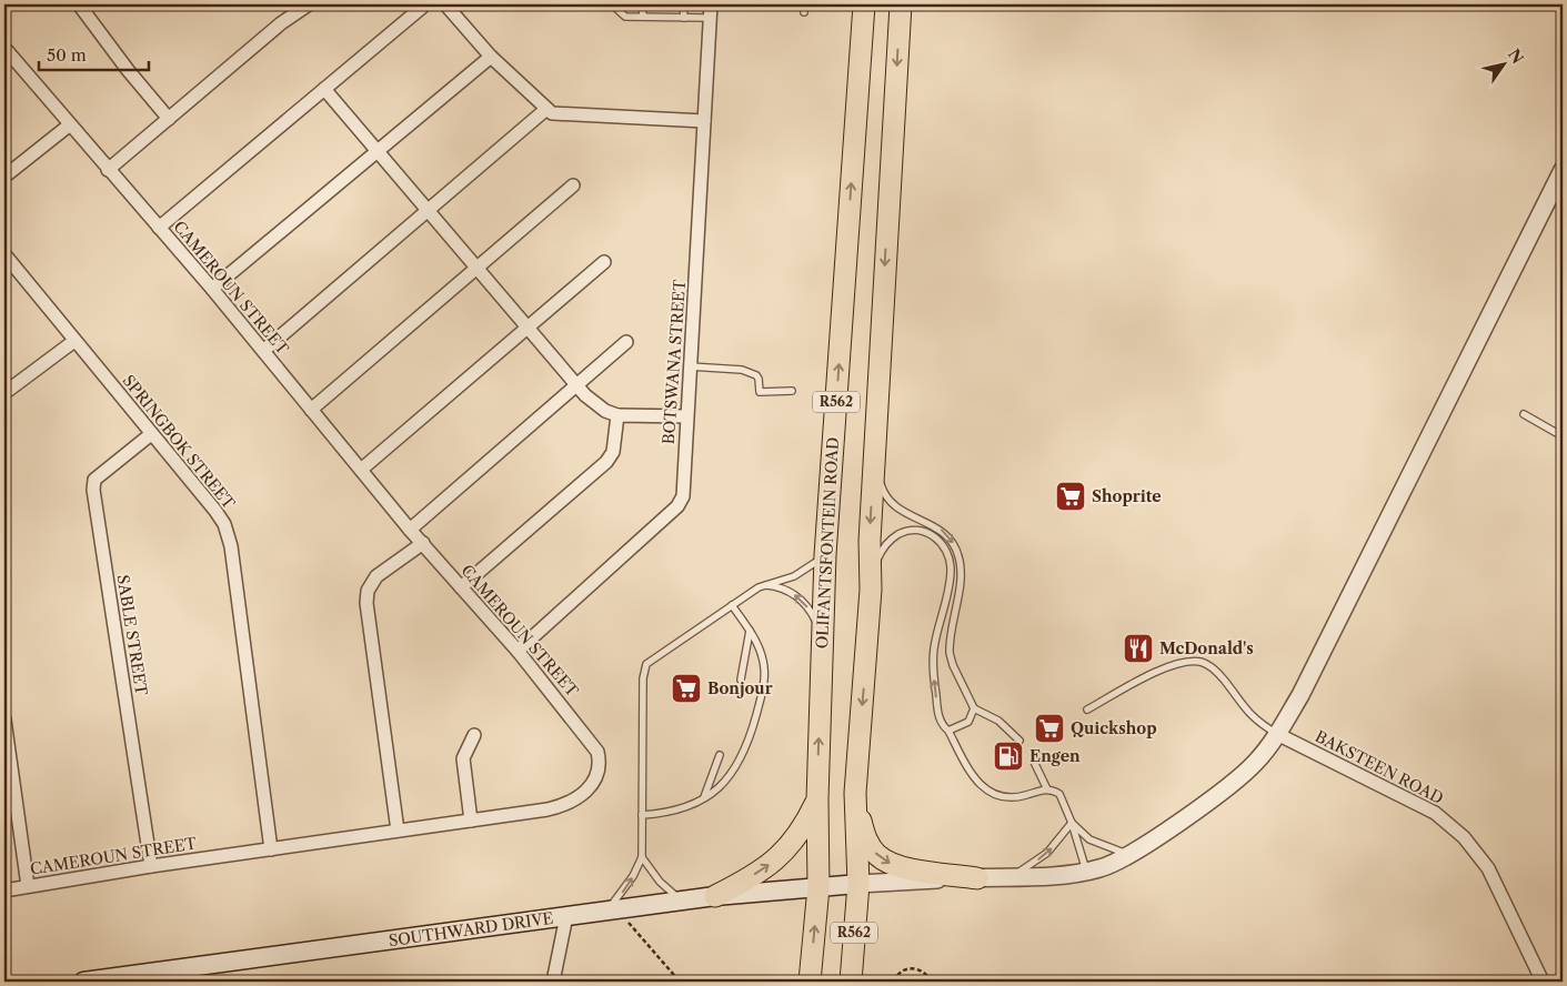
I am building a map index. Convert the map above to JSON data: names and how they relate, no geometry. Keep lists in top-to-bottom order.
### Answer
{
  "streets": {
    "main road": ["R562", "OLIFANTSFONTEIN ROAD", "SOUTHWARD DRIVE"],
    "street": [
      "CAMEROUN STREET",
      "BOTSWANA STREET",
      "SPRINGBOK STREET",
      "SABLE STREET",
      "BAKSTEEN ROAD"
    ]
  },
  "crossings": [
    ["CAMEROUN STREET", "BOTSWANA STREET"],
    ["CAMEROUN STREET", "SPRINGBOK STREET"],
    ["CAMEROUN STREET", "SABLE STREET"],
    ["R562", "SOUTHWARD DRIVE"],
    ["SPRINGBOK STREET", "SABLE STREET"],
    ["OLIFANTSFONTEIN ROAD", "SOUTHWARD DRIVE"]
  ],
  "places": {
    "supermarket": ["Shoprite", "Bonjour", "Quickshop"],
    "restaurant": ["McDonald's"],
    "fuel station": ["Engen"]
  },
  "scale_bar": "50 m",
  "north": "top right"
}
